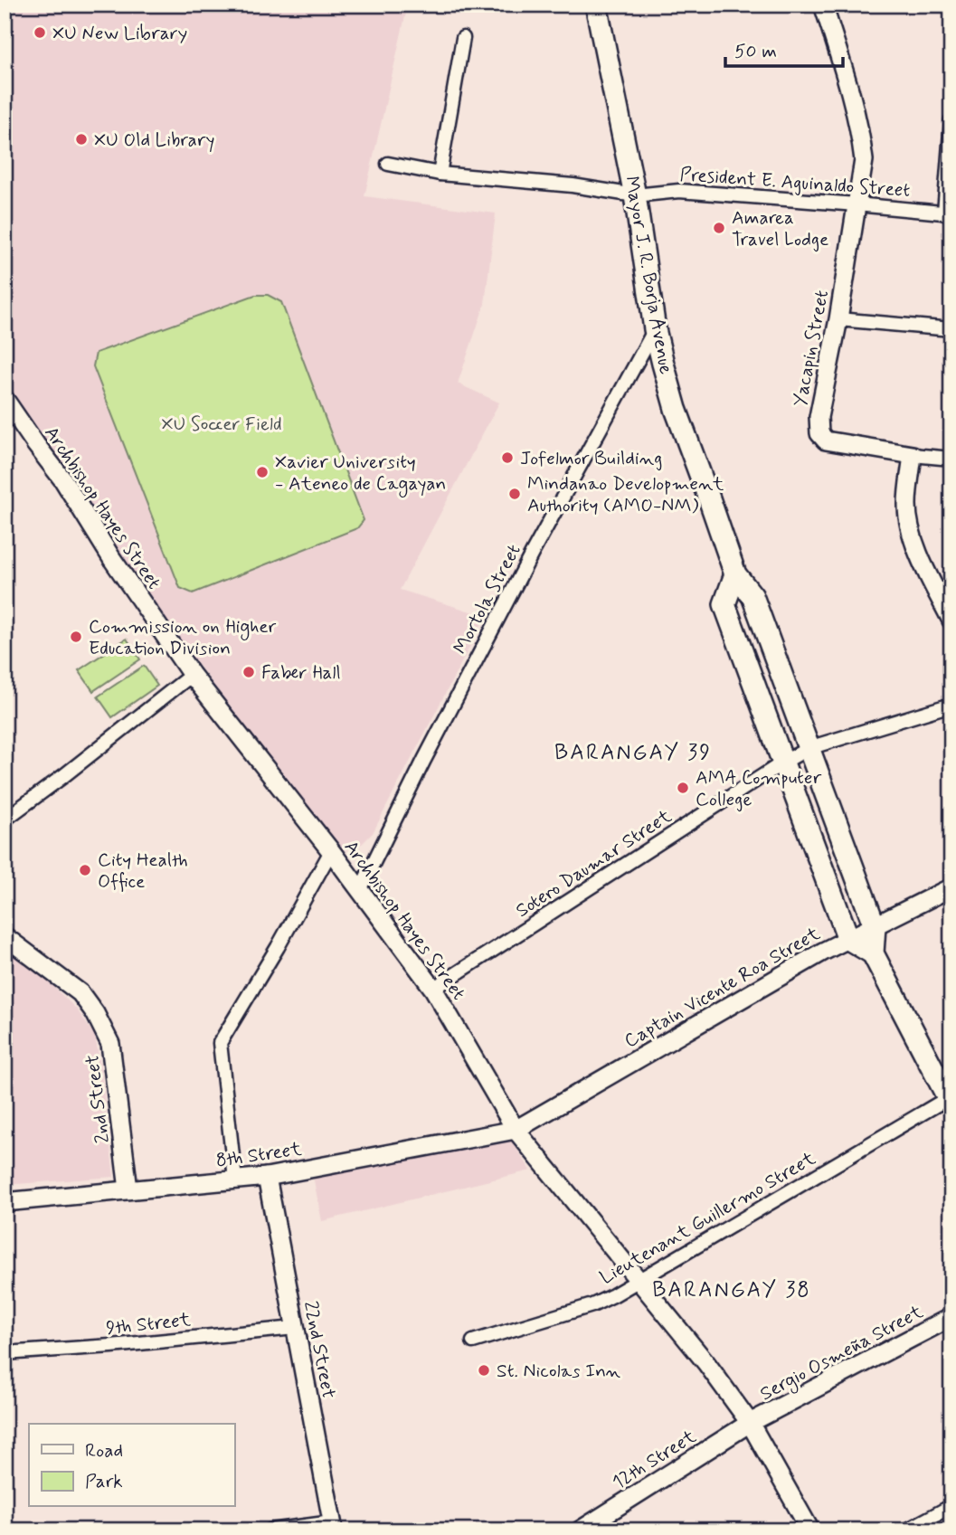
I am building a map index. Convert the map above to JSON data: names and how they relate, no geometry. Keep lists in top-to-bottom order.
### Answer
{
  "streets": {
    "main road": ["Mayor J. R. Borja Avenue"],
    "street": [
      "President E. Aguinaldo Street",
      "Yacapin Street",
      "Archbishop Hayes Street",
      "Mortola Street",
      "Sotero Daumar Street",
      "Captain Vicente Roa Street",
      "2nd Street",
      "8th Street",
      "Lieutenant Guillermo Street",
      "9th Street",
      "22nd Street",
      "Sergio Osmeña Street",
      "12th Street"
    ]
  },
  "crossings": [
    ["President E. Aguinaldo Street", "Mayor J. R. Borja Avenue"],
    ["President E. Aguinaldo Street", "Yacapin Street"],
    ["Mayor J. R. Borja Avenue", "Mortola Street"],
    ["Mayor J. R. Borja Avenue", "Sotero Daumar Street"],
    ["Mayor J. R. Borja Avenue", "Captain Vicente Roa Street"],
    ["Archbishop Hayes Street", "Mortola Street"],
    ["Archbishop Hayes Street", "Sotero Daumar Street"],
    ["Archbishop Hayes Street", "Captain Vicente Roa Street"],
    ["Archbishop Hayes Street", "8th Street"],
    ["Archbishop Hayes Street", "Lieutenant Guillermo Street"],
    ["Archbishop Hayes Street", "Sergio Osmeña Street"],
    ["Archbishop Hayes Street", "12th Street"],
    ["Captain Vicente Roa Street", "8th Street"],
    ["2nd Street", "8th Street"],
    ["8th Street", "22nd Street"],
    ["9th Street", "22nd Street"],
    ["Sergio Osmeña Street", "12th Street"]
  ],
  "districts": ["BARANGAY 39", "BARANGAY 38"],
  "parks": ["XU Soccer Field"],
  "places": [
    "XU New Library",
    "XU Old Library",
    "Amarea Travel Lodge",
    "Jofelmor Building",
    "Xavier University - Ateneo de Cagayan",
    "Mindanao Development Authority (AMO-NM)",
    "Commission on Higher Education Division",
    "Faber Hall",
    "AMA Computer College",
    "City Health Office",
    "St. Nicolas Inn"
  ],
  "legend": ["Road", "Park"],
  "scale_bar": "50 m"
}
